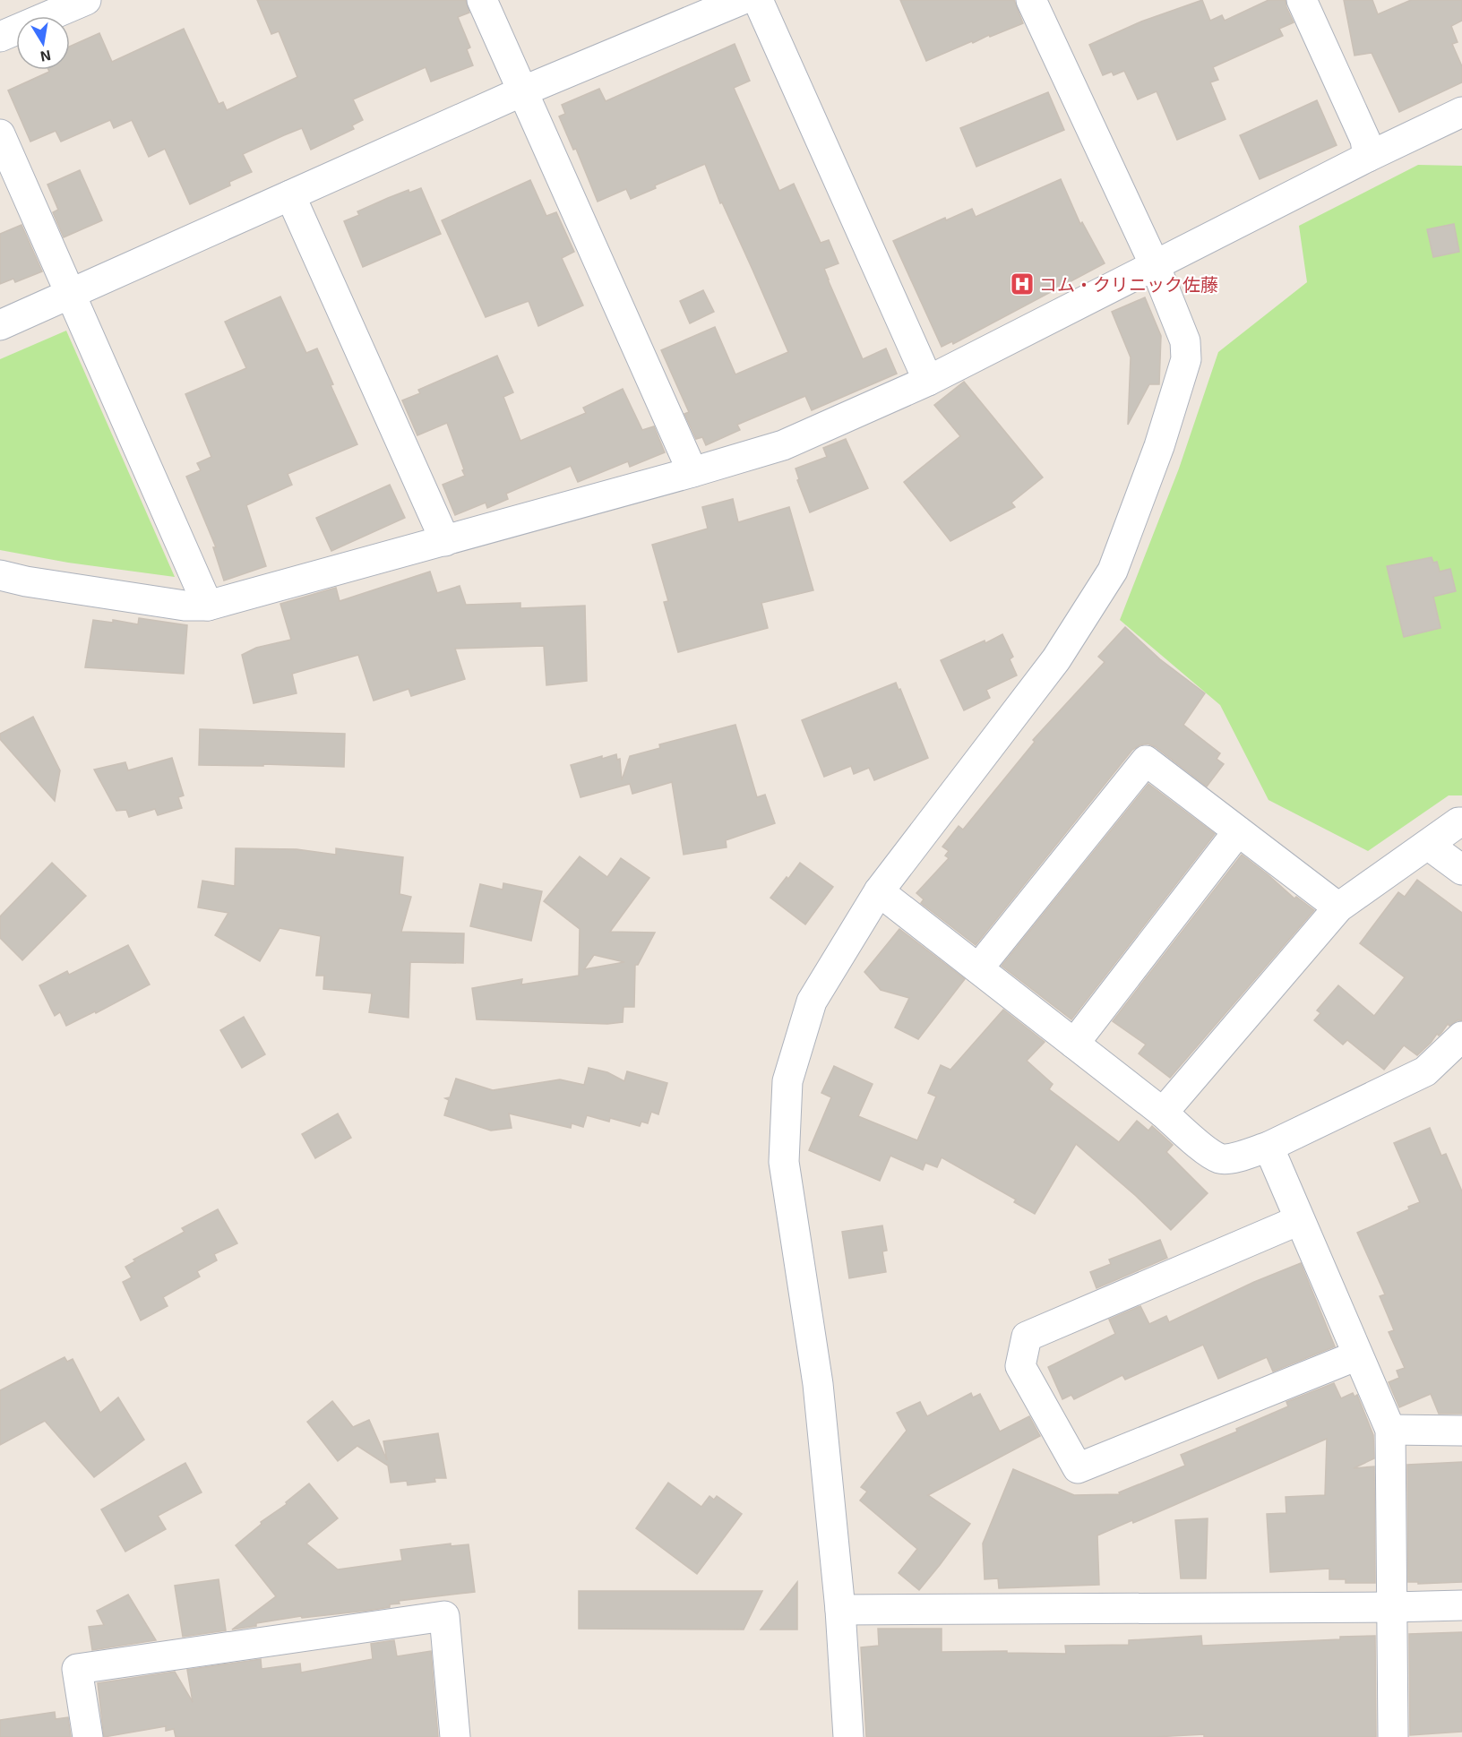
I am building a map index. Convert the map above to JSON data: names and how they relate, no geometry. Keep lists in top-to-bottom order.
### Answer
{
  "places": {
    "hospital": ["コム・クリニック佐藤"]
  },
  "north": "bottom"
}
